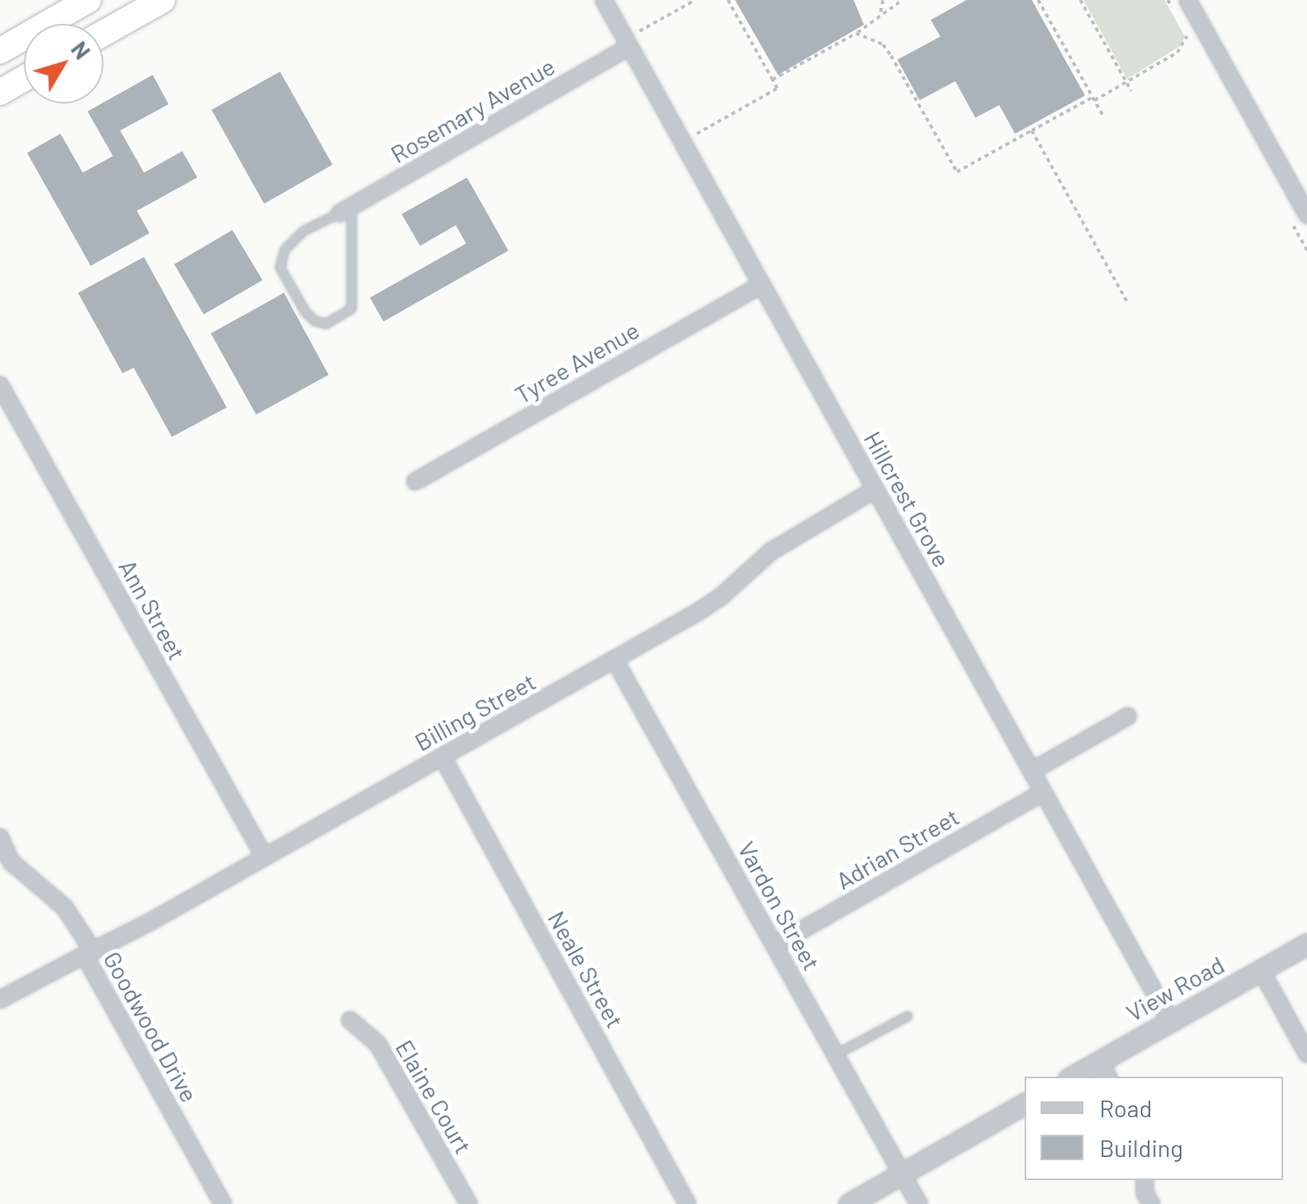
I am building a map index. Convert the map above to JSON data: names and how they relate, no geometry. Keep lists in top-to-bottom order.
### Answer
{
  "streets": {
    "street": [
      "Rosemary Avenue",
      "Tyree Avenue",
      "Hillcrest Grove",
      "Ann Street",
      "Billing Street",
      "Adrian Street",
      "Vardon Street",
      "Neale Street",
      "View Road",
      "Goodwood Drive",
      "Elaine Court"
    ]
  },
  "crossings": [
    ["Rosemary Avenue", "Hillcrest Grove"],
    ["Tyree Avenue", "Hillcrest Grove"],
    ["Hillcrest Grove", "Billing Street"],
    ["Hillcrest Grove", "Adrian Street"],
    ["Hillcrest Grove", "View Road"],
    ["Ann Street", "Billing Street"],
    ["Billing Street", "Vardon Street"],
    ["Billing Street", "Neale Street"],
    ["Billing Street", "Goodwood Drive"],
    ["Adrian Street", "Vardon Street"]
  ],
  "legend": ["Road", "Building"],
  "north": "top right"
}
